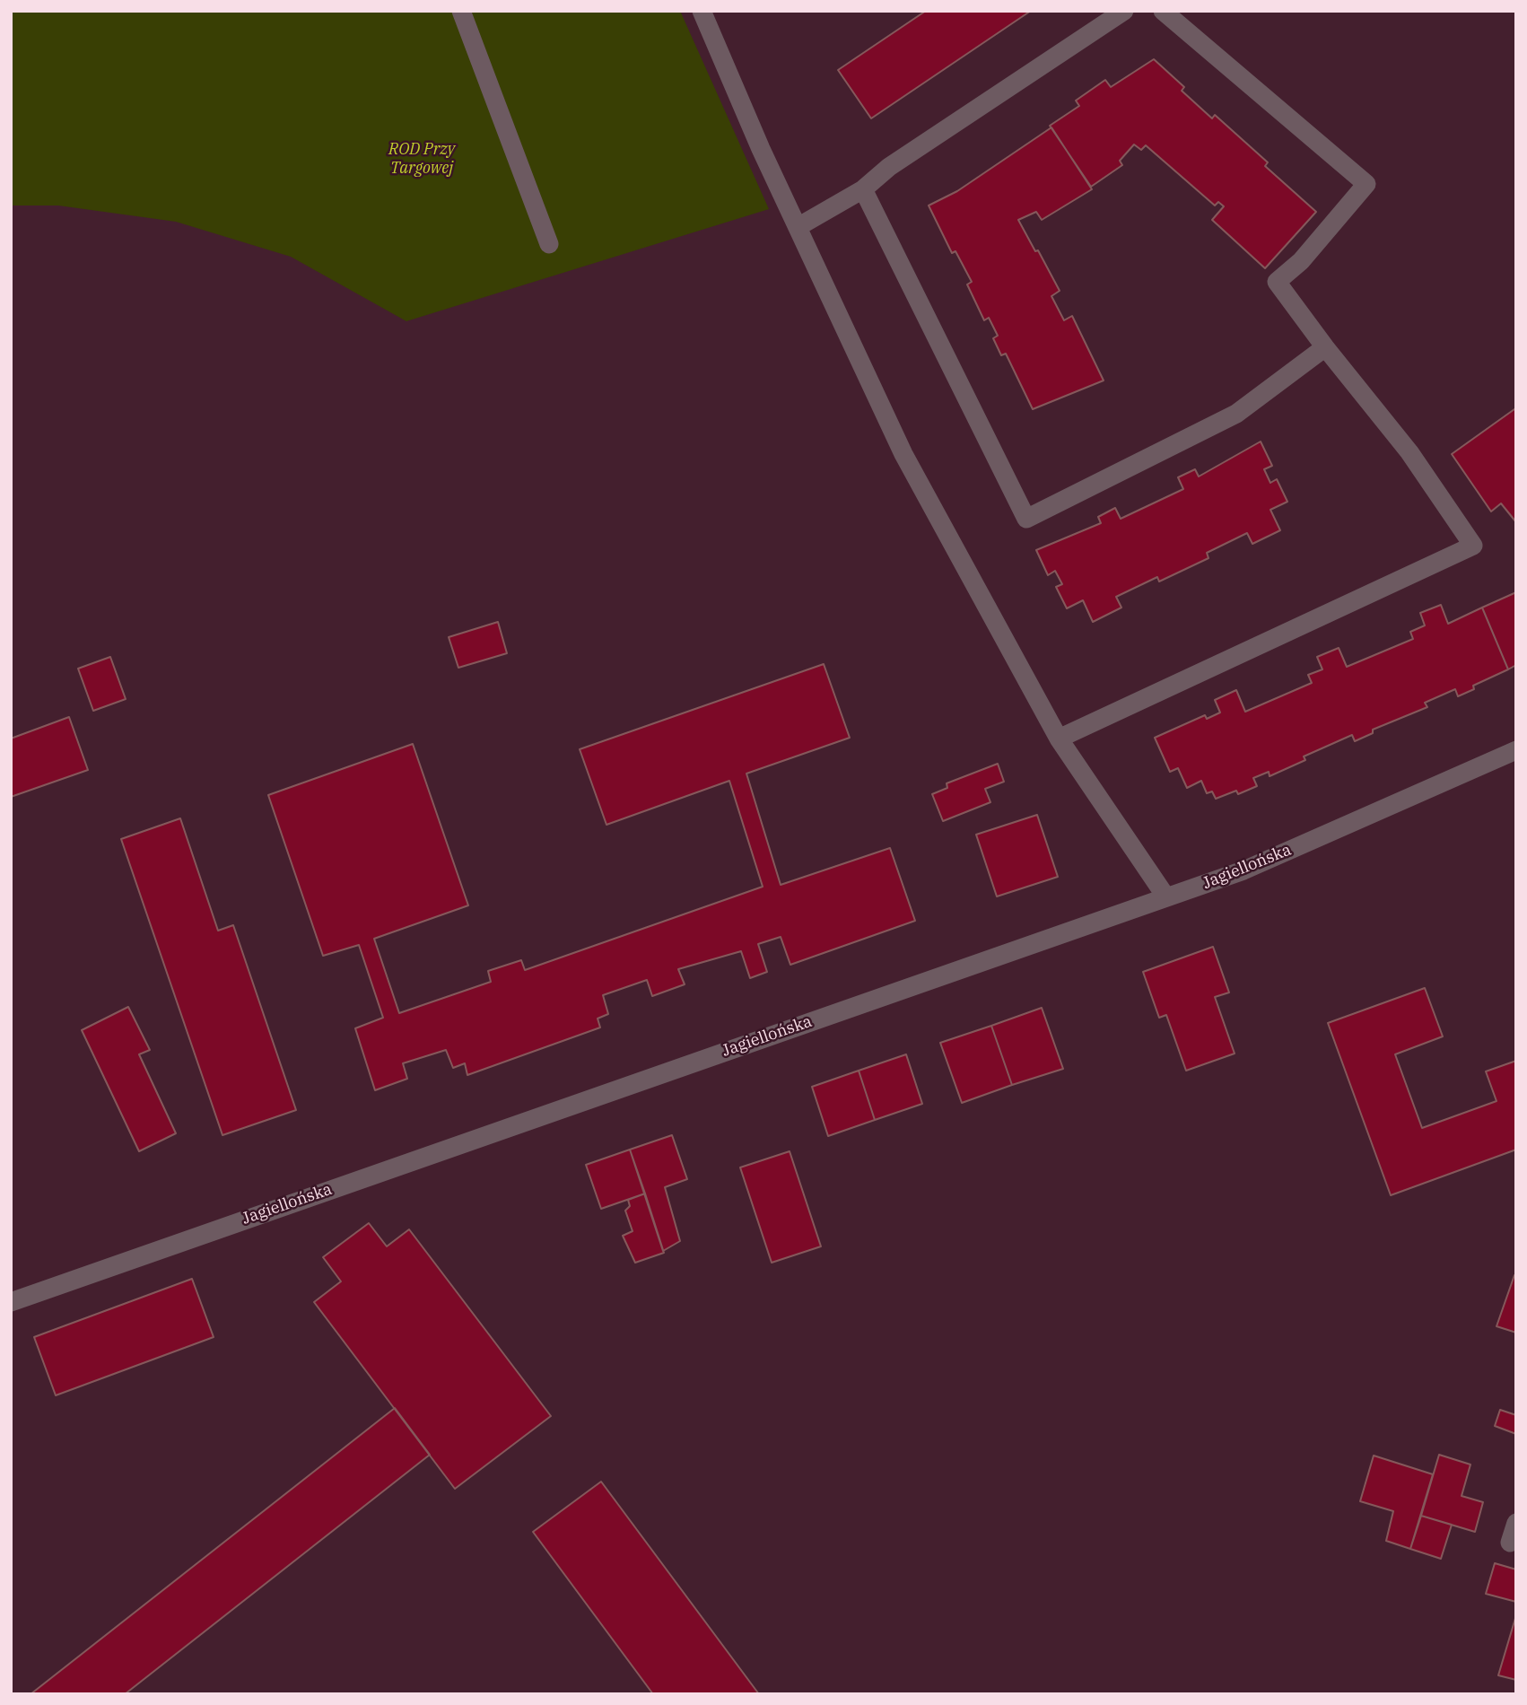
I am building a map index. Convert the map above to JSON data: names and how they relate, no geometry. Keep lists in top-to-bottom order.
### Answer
{
  "streets": {
    "street": ["Jagiellońska"]
  },
  "parks": ["ROD Przy Targowej"]
}
